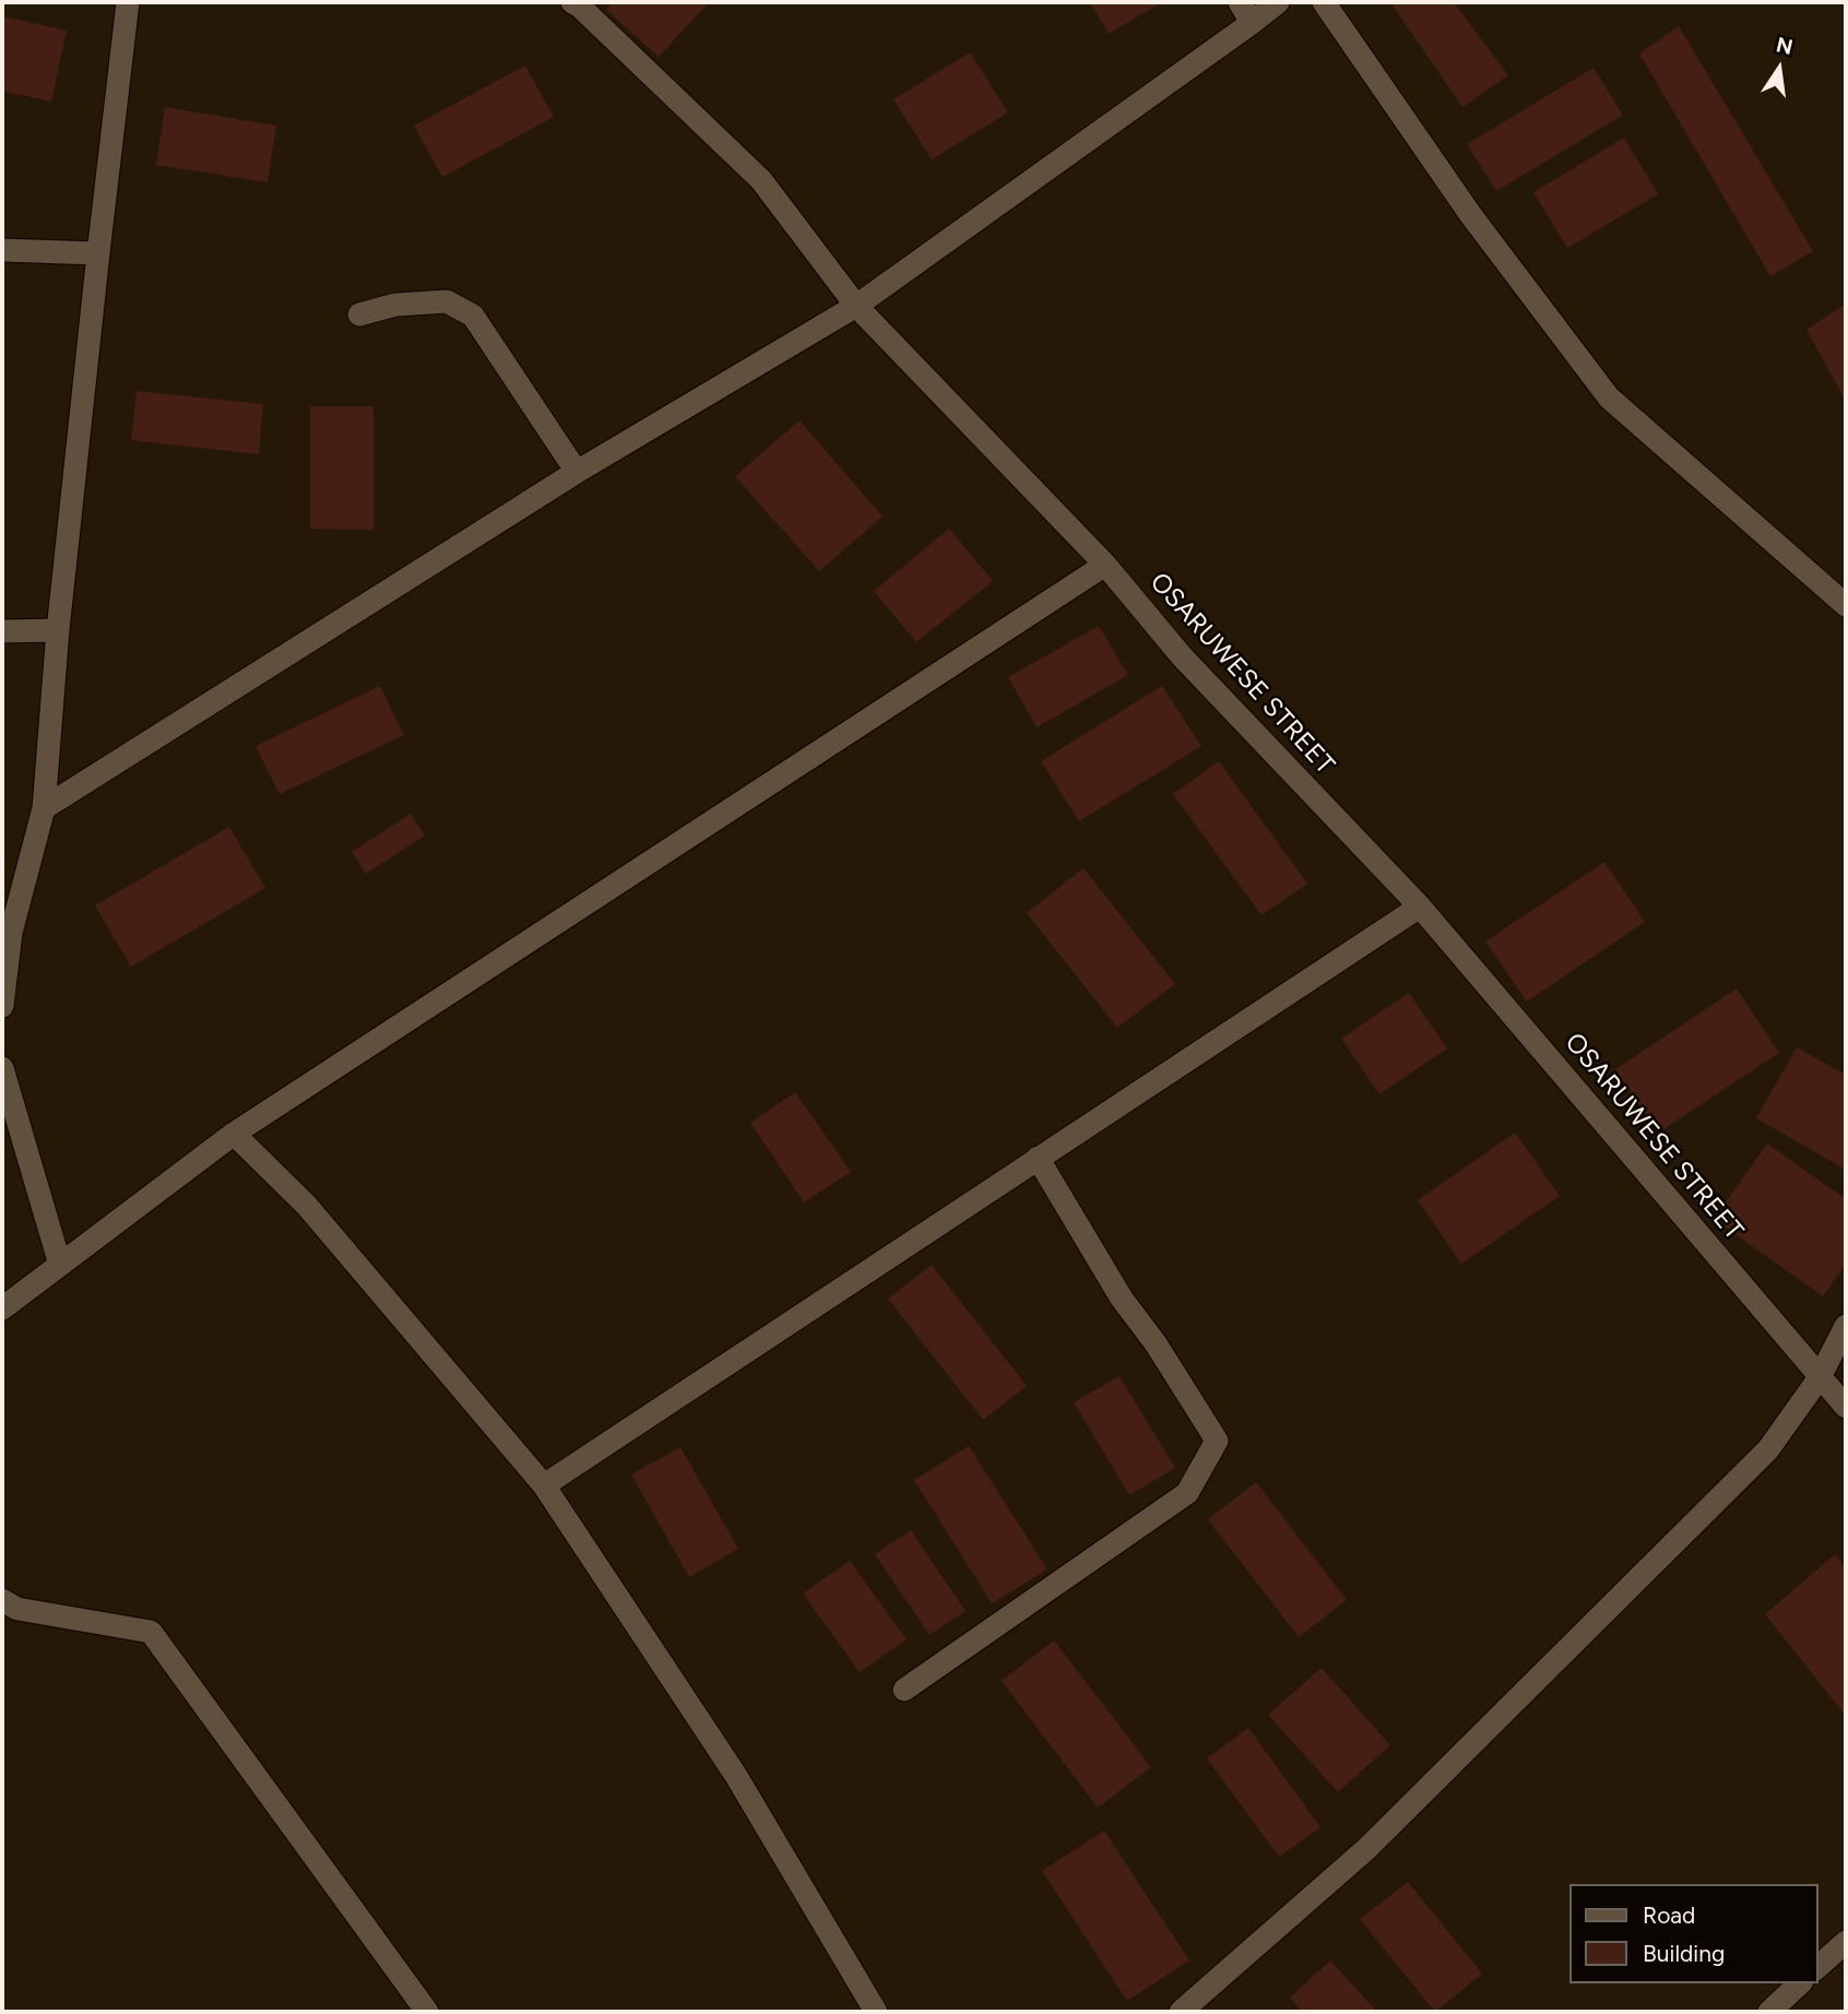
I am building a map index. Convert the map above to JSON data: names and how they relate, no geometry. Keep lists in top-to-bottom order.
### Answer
{
  "streets": {
    "street": ["OSARUWESE STREET"]
  },
  "legend": ["Road", "Building"],
  "north": "top"
}
